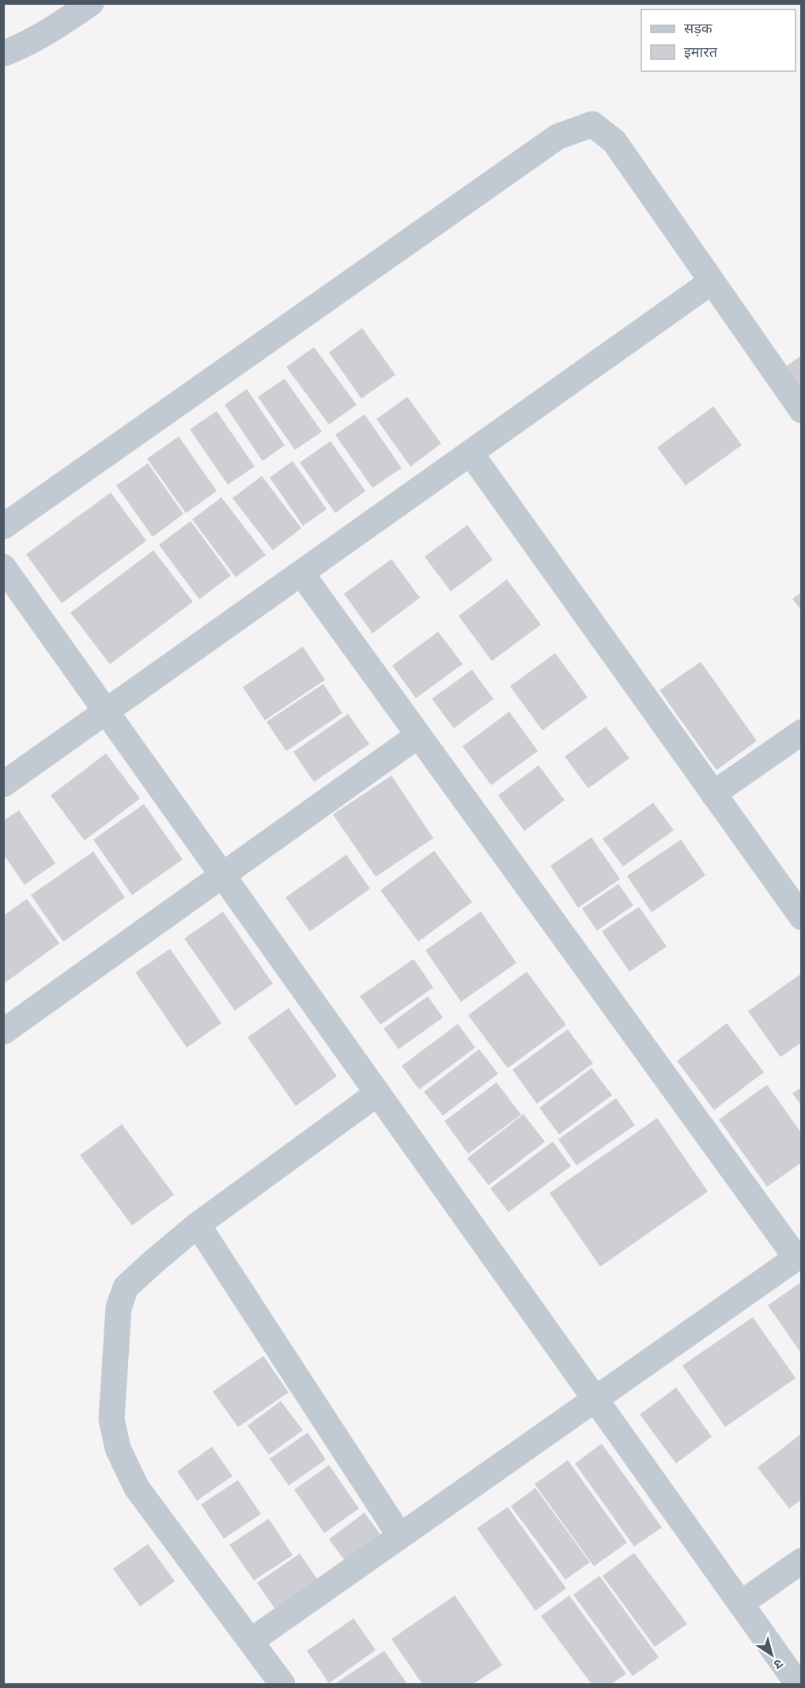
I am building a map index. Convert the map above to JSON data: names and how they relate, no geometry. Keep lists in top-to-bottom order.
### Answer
{
  "legend": ["सड़क", "इमारत"],
  "north": "bottom right"
}
